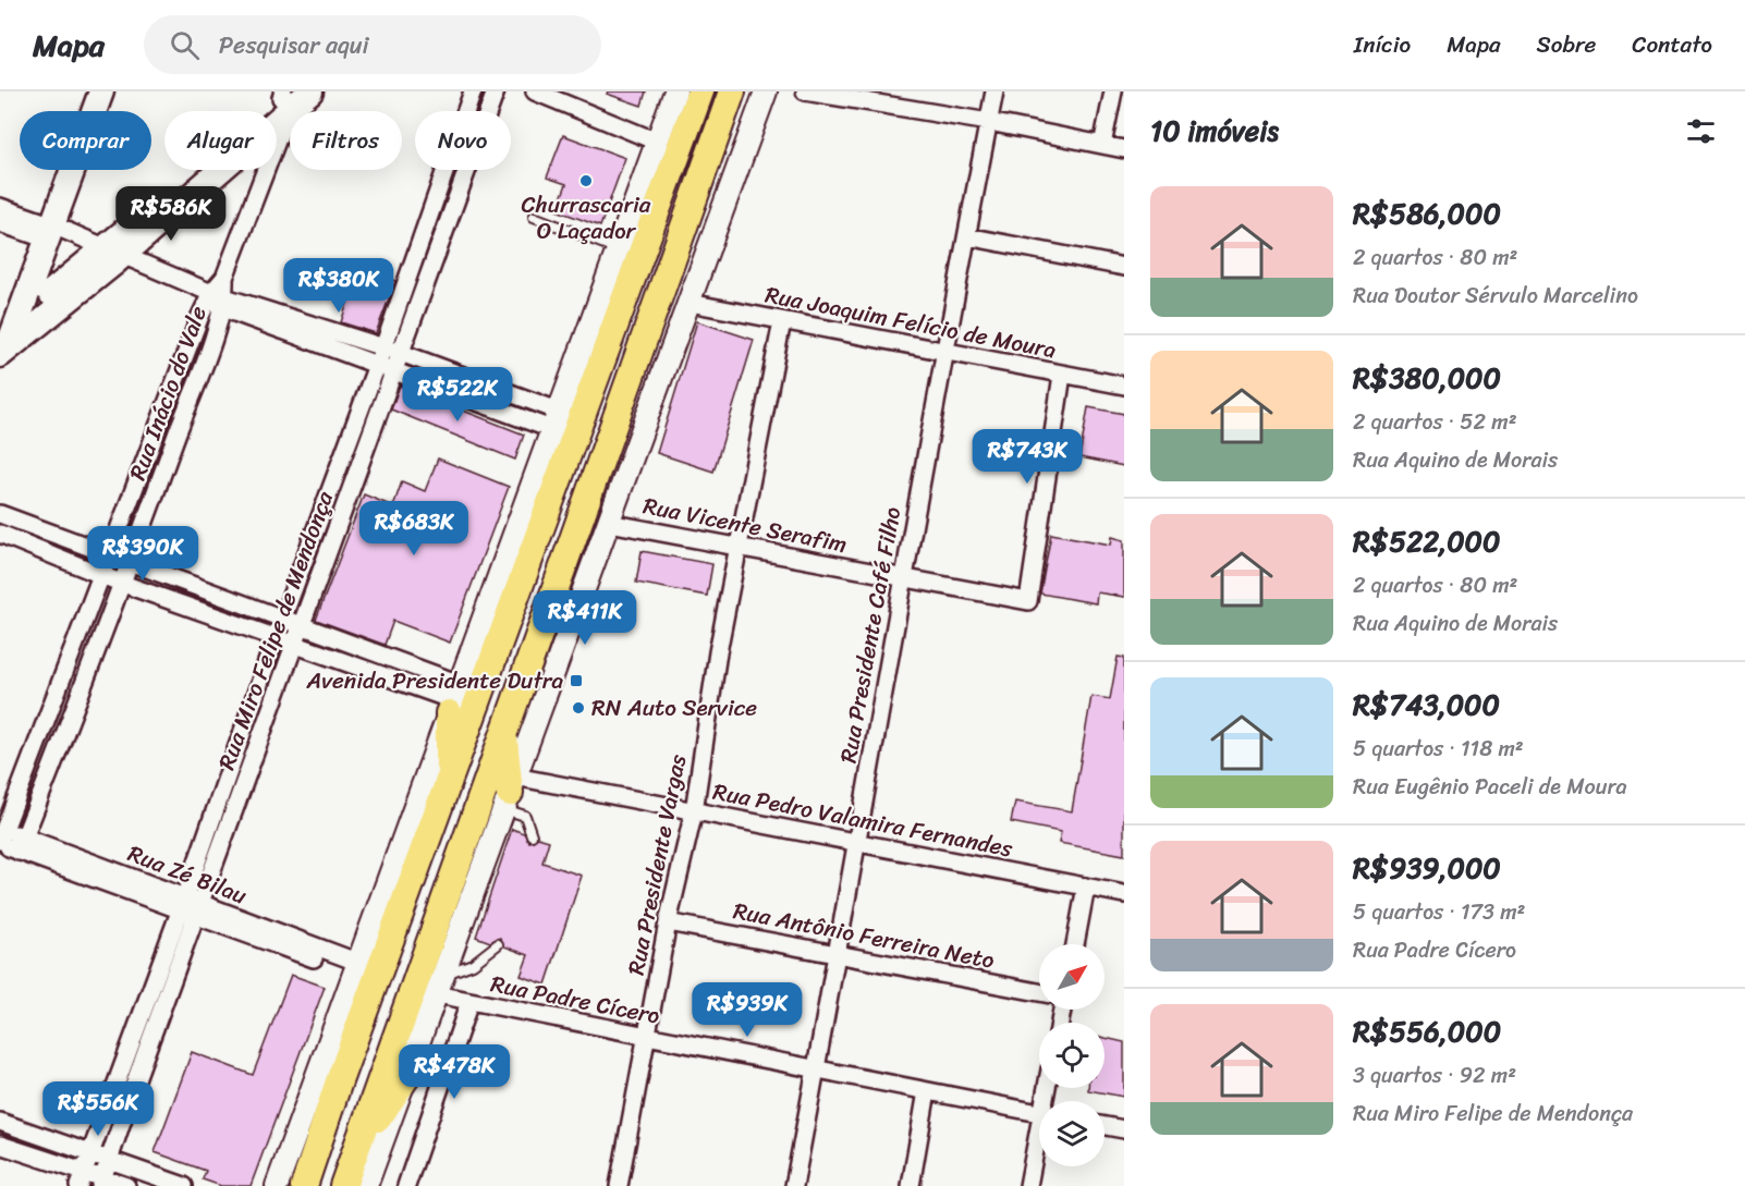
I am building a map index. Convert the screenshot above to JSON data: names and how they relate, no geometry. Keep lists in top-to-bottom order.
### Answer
{
  "streets": {
    "street": [
      "Rua Joaquim Felício de Moura",
      "Rua Inácio do Vale",
      "Rua Vicente Serafim",
      "Rua Miro Felipe de Mendonça",
      "Rua Presidente Café Filho",
      "Rua Pedro Valamira Fernandes",
      "Rua Presidente Vargas",
      "Rua Zé Bilau",
      "Rua Antônio Ferreira Neto",
      "Rua Padre Cícero"
    ]
  },
  "crossings": [
    ["Rua Joaquim Felício de Moura", "Rua Vicente Serafim"],
    ["Rua Joaquim Felício de Moura", "Rua Presidente Café Filho"],
    ["Rua Joaquim Felício de Moura", "Rua Presidente Vargas"],
    ["Rua Inácio do Vale", "Rua Zé Bilau"],
    ["Rua Vicente Serafim", "Rua Presidente Café Filho"],
    ["Rua Vicente Serafim", "Rua Presidente Vargas"],
    ["Rua Miro Felipe de Mendonça", "Rua Zé Bilau"],
    ["Rua Presidente Café Filho", "Rua Pedro Valamira Fernandes"],
    ["Rua Presidente Café Filho", "Rua Antônio Ferreira Neto"],
    ["Rua Presidente Café Filho", "Rua Padre Cícero"],
    ["Rua Pedro Valamira Fernandes", "Rua Presidente Vargas"],
    ["Rua Presidente Vargas", "Rua Antônio Ferreira Neto"],
    ["Rua Presidente Vargas", "Rua Padre Cícero"]
  ],
  "places": {
    "other": ["Churrascaria O Laçador", "RN Auto Service"],
    "transit": ["Avenida Presidente Dutra"]
  },
  "north": "top right",
  "page": {
    "header": "Mapa",
    "search": "Pesquisar aqui",
    "nav": [
      "Início",
      "Mapa",
      "Sobre",
      "Contato"
    ],
    "heading": "10 imóveis",
    "chip": [
      "Comprar",
      "Alugar",
      "Filtros",
      "Novo"
    ],
    "list": [
      {
        "name": "R$586,000",
        "note": "2 quartos · 80 m² · Rua Doutor Sérvulo Marcelino"
      },
      {
        "name": "R$380,000",
        "note": "2 quartos · 52 m² · Rua Aquino de Morais"
      },
      {
        "name": "R$522,000",
        "note": "2 quartos · 80 m² · Rua Aquino de Morais"
      },
      {
        "name": "R$743,000",
        "note": "5 quartos · 118 m² · Rua Eugênio Paceli de Moura"
      },
      {
        "name": "R$939,000",
        "note": "5 quartos · 173 m² · Rua Padre Cícero"
      },
      {
        "name": "R$556,000",
        "note": "3 quartos · 92 m² · Rua Miro Felipe de Mendonça"
      }
    ],
    "price": [
      "R$586K",
      "R$380K",
      "R$522K",
      "R$743K",
      "R$683K",
      "R$390K",
      "R$411K",
      "R$939K",
      "R$478K",
      "R$556K"
    ]
  }
}
